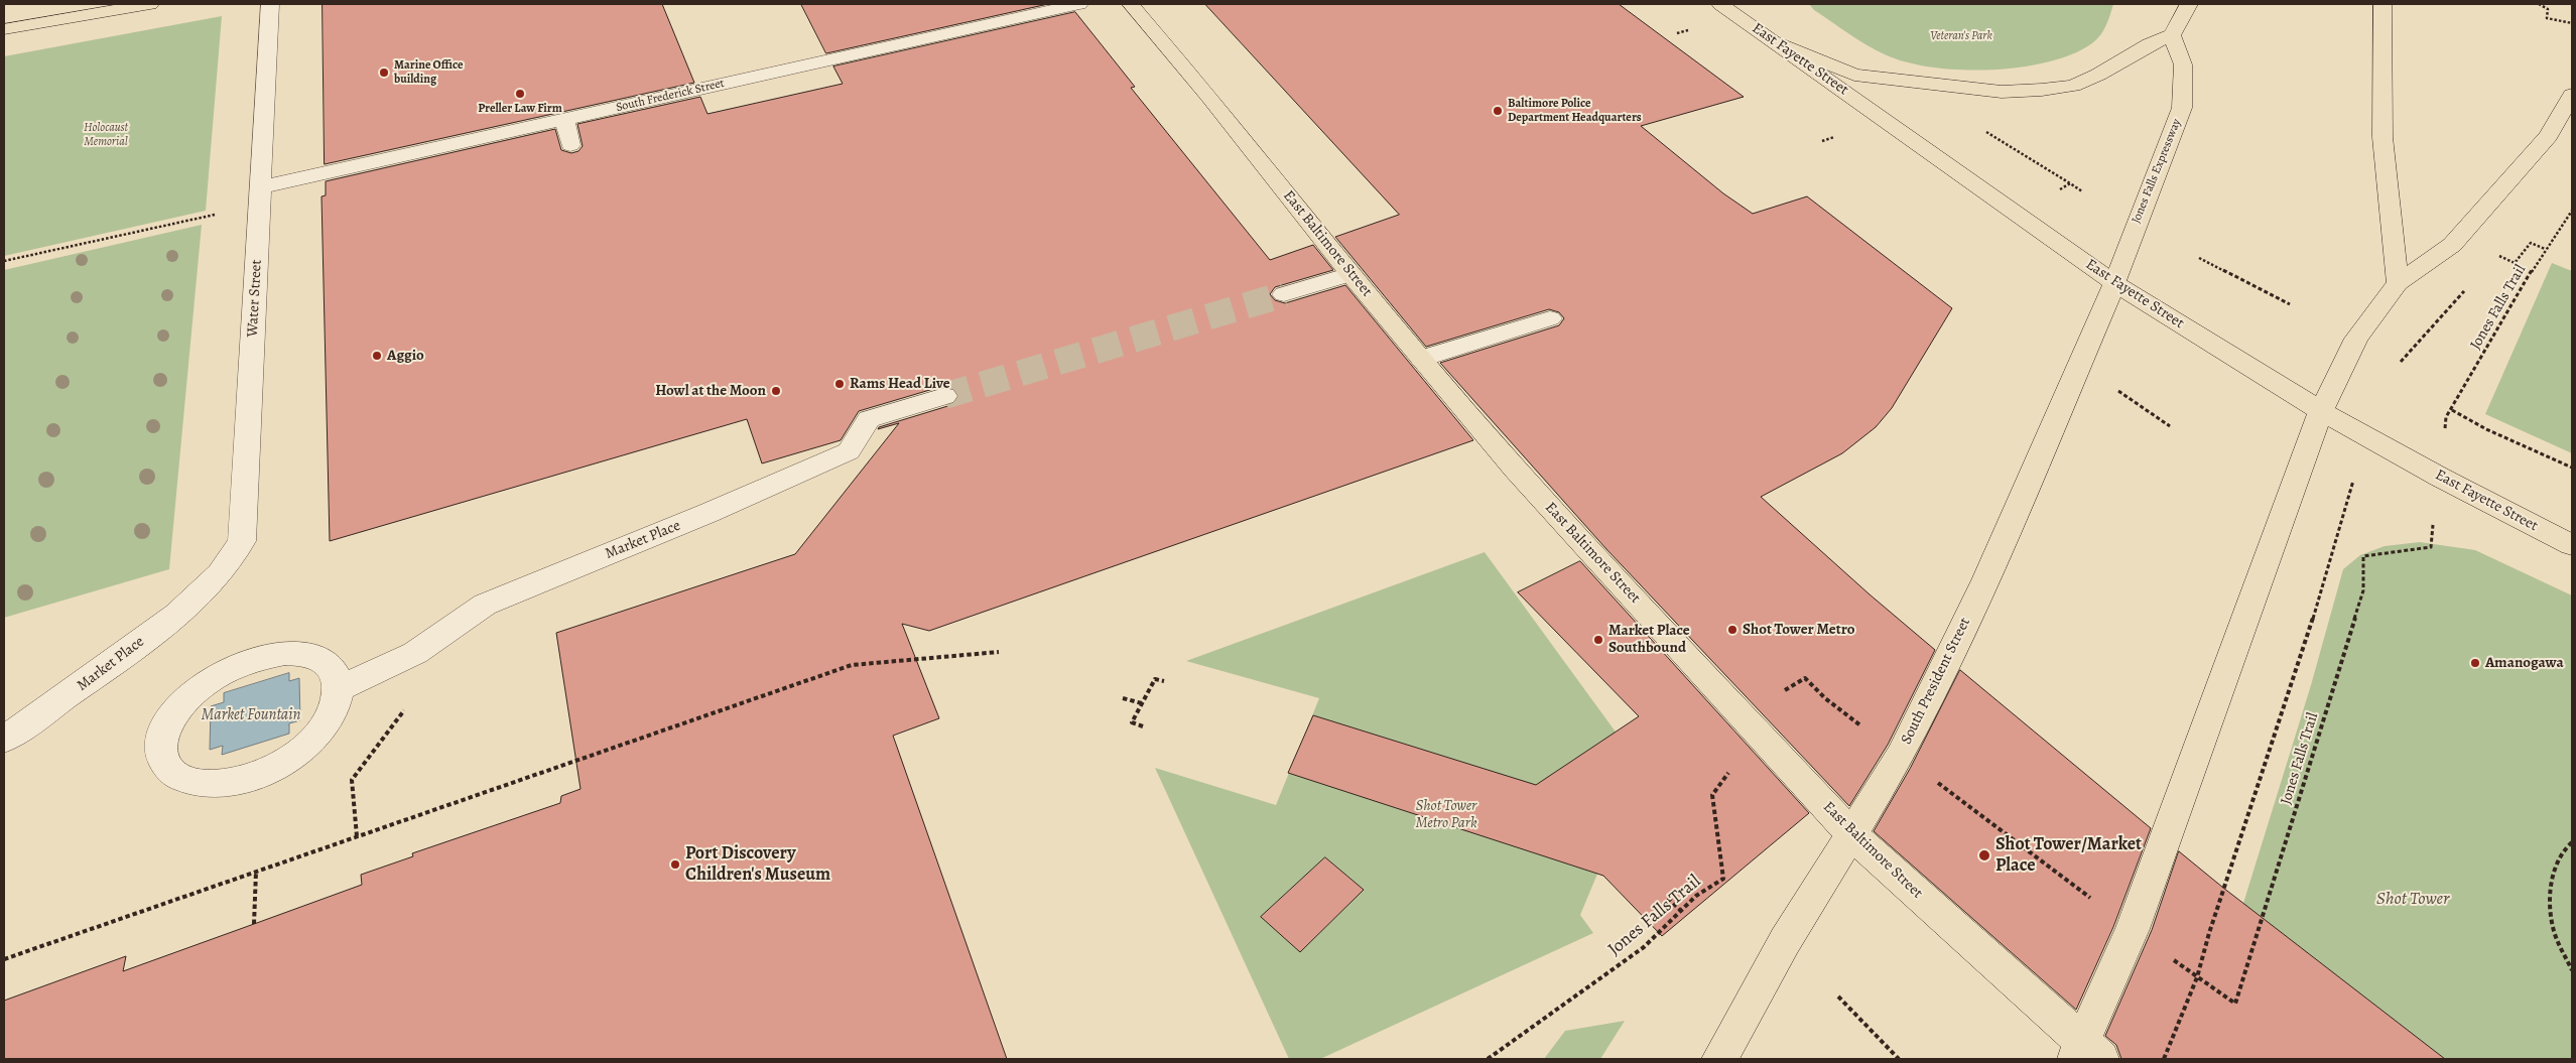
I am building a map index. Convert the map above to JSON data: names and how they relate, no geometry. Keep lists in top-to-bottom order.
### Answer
{
  "streets": {
    "main road": [
      "East Fayette Street",
      "Jones Falls Expressway",
      "East Baltimore Street",
      "South President Street"
    ],
    "street": ["South Frederick Street", "Water Street", "Market Place"],
    "path": ["Jones Falls Trail"]
  },
  "crossings": [
    ["East Fayette Street", "Jones Falls Expressway"],
    ["East Fayette Street", "South President Street"],
    ["South Frederick Street", "Water Street"],
    ["Jones Falls Expressway", "South President Street"],
    ["East Baltimore Street", "South President Street"],
    ["Water Street", "Market Place"]
  ],
  "water": ["Market Fountain"],
  "parks": [
    "Veteran's Park",
    "Holocaust Memorial",
    "Shot Tower Metro Park",
    "Shot Tower"
  ],
  "places": [
    "Marine Office building",
    "Preller Law Firm",
    "Baltimore Police Department Headquarters",
    "Aggio",
    "Rams Head Live",
    "Howl at the Moon",
    "Shot Tower Metro",
    "Market Place Southbound",
    "Amanogawa",
    "Shot Tower/Market Place",
    "Port Discovery Children's Museum"
  ]
}
